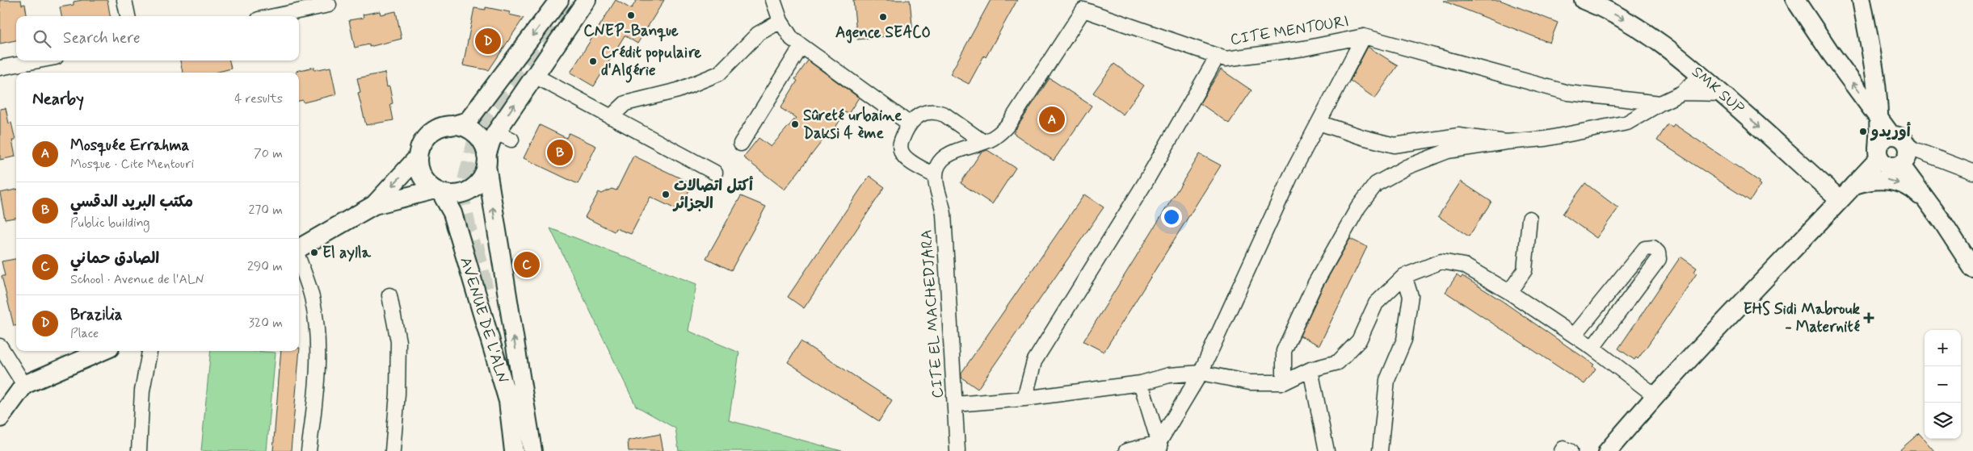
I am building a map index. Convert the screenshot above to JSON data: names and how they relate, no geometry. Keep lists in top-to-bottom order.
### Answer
{
  "streets": {
    "main road": ["SMK SUP", "AVENUE DE L'ALN"],
    "street": ["CITE MENTOURI", "CITE EL MACHEDJARA"]
  },
  "crossings": [
    ["CITE MENTOURI", "CITE EL MACHEDJARA"]
  ],
  "places": {
    "other": [
      "CNEP-Banque",
      "Agence SEACO",
      "Crédit populaire d'Algérie",
      "Sûreté urbaine Daksi 4 ème",
      "أوريدو",
      "أكتل اتصالات الجزائر",
      "El aylla"
    ],
    "health": ["EHS Sidi Mabrouk - Maternité"]
  },
  "page": {
    "search": "Search here",
    "pins": [
      "D",
      "A",
      "B",
      "C"
    ],
    "heading": ["Nearby", "4 results"],
    "list": [
      {
        "mark": "A",
        "name": "Mosquée Errahma",
        "note": "Mosque · Cite Mentouri",
        "value": "70 m"
      },
      {
        "mark": "B",
        "name": "مكتب البريد الدقسي",
        "note": "Public building",
        "value": "270 m"
      },
      {
        "mark": "C",
        "name": "الصادق حماني",
        "note": "School · Avenue de l'ALN",
        "value": "290 m"
      },
      {
        "mark": "D",
        "name": "Brazilia",
        "note": "Place",
        "value": "320 m"
      }
    ],
    "map_buttons": ["+", "−"]
  }
}
